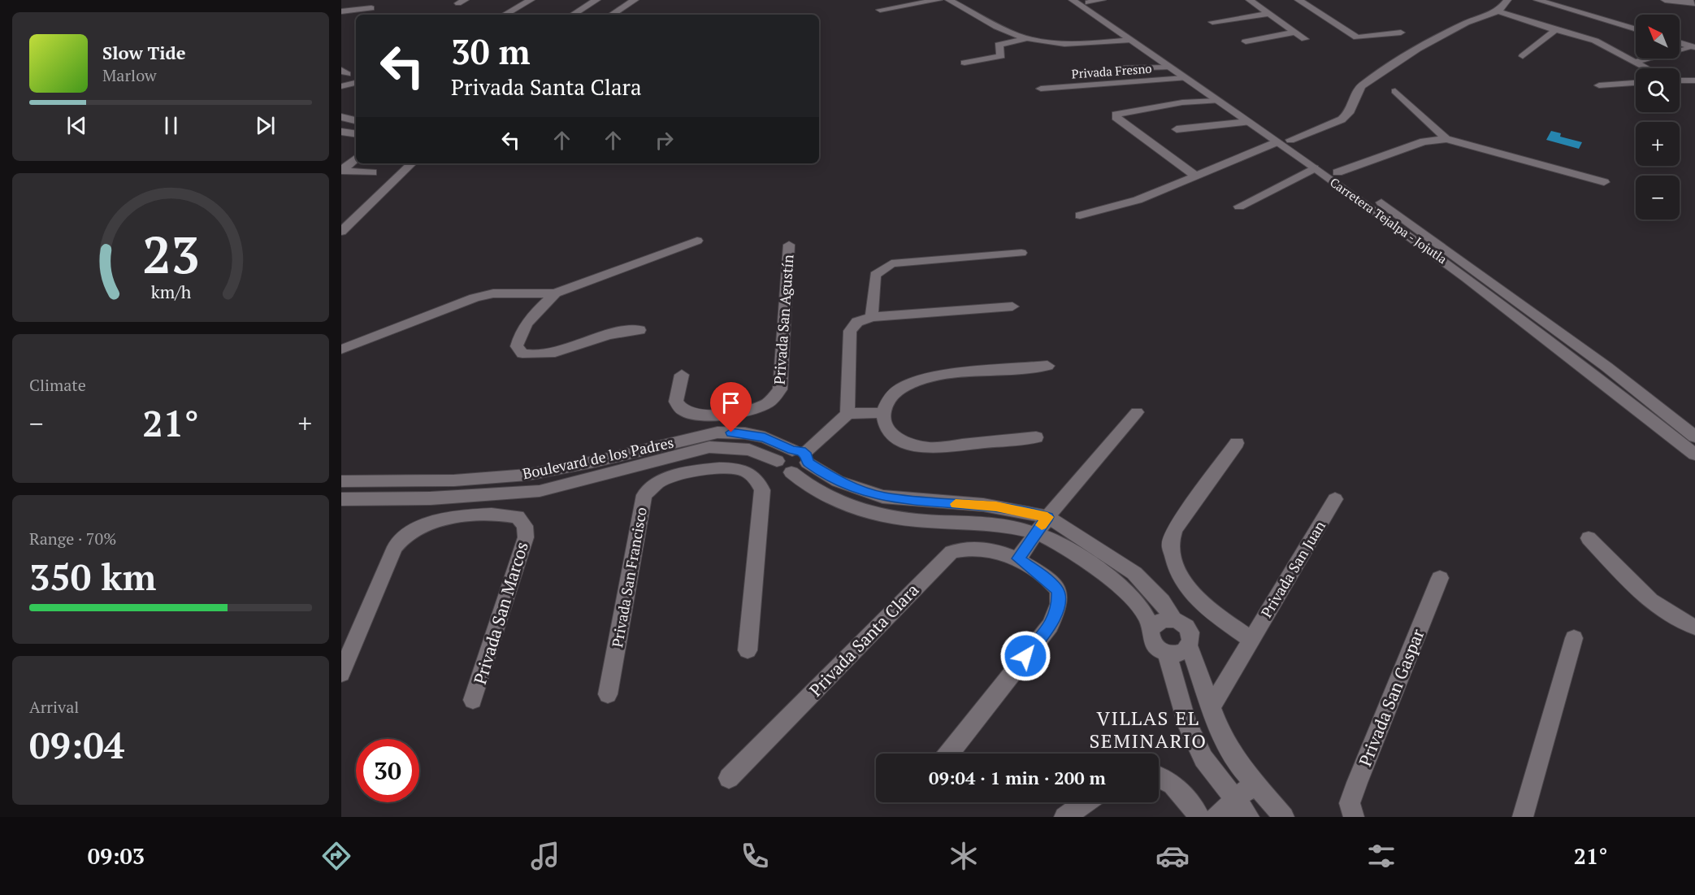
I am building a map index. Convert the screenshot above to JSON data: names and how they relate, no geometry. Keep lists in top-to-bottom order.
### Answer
{
  "streets": {
    "street": [
      "Privada Fresno",
      "Carretera Tejalpa - Jojutla",
      "Privada San Agustín",
      "Boulevard de los Padres",
      "Privada San Juan",
      "Privada San Francisco",
      "Privada San Marcos",
      "Privada Santa Clara",
      "Privada San Gaspar"
    ]
  },
  "crossings": [
    ["Privada Fresno", "Carretera Tejalpa - Jojutla"]
  ],
  "districts": ["VILLAS EL SEMINARIO"],
  "north": "top left",
  "page": {
    "map_buttons": ["+", "−"],
    "turn": ["30 m", "Privada Santa Clara"],
    "song": ["Slow Tide", "Marlow"],
    "tile": [
      "Climate",
      ["Range · 70%", "350 km"],
      ["Arrival", "09:04"]
    ],
    "heat": ["−", "21°", "+"],
    "limit": "30",
    "trip": "09:04 · 1 min · 200 m",
    "tabs": ["09:03", "21°"],
    "gauge": ["23", "km/h"]
  }
}
